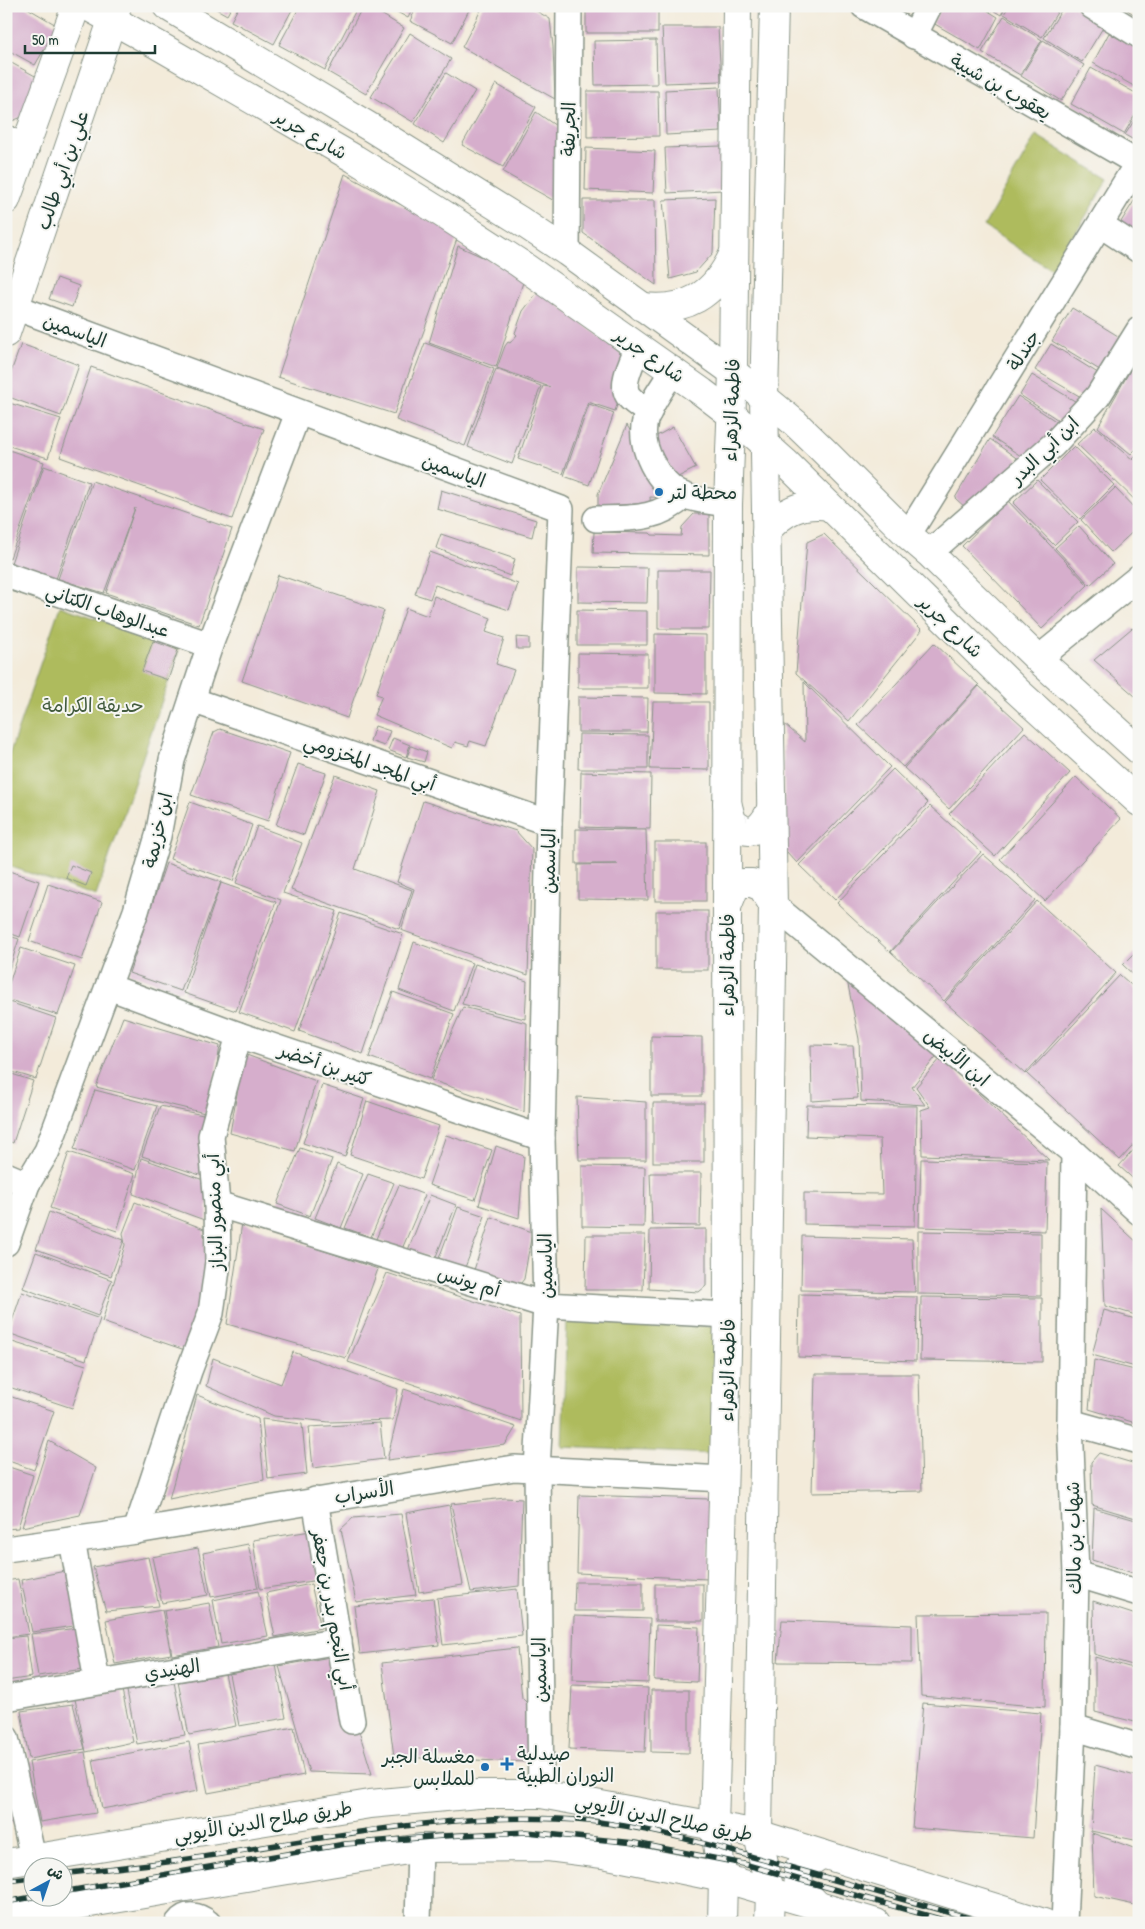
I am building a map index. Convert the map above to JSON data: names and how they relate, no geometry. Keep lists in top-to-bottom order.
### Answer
{
  "streets": {
    "main road": [
      "شارع جرير",
      "علي بن أبي طالب",
      "فاطمة الزهراء",
      "طريق صلاح الدين الأيوبي"
    ],
    "street": [
      "يعقوب بن شيبة",
      "الجريفة",
      "الياسمين",
      "جندلة",
      "ابن أبي البدر",
      "عبدالوهاب الكتاني",
      "أبي المجد المخزومي",
      "ابن خزيمة",
      "ابن الأبيض",
      "كثير بن أخضر",
      "أبي منصور البزاز",
      "أم يونس",
      "الأسراب",
      "شهاب بن مالك",
      "أبي النجم بدر بن جعفر",
      "الهنيدي"
    ]
  },
  "crossings": [
    ["يعقوب بن شيبة", "جندلة"],
    ["الجريفة", "شارع جرير"],
    ["شارع جرير", "علي بن أبي طالب"],
    ["شارع جرير", "جندلة"],
    ["شارع جرير", "فاطمة الزهراء"],
    ["شارع جرير", "ابن أبي البدر"],
    ["علي بن أبي طالب", "الياسمين"],
    ["الياسمين", "أبي المجد المخزومي"],
    ["الياسمين", "ابن خزيمة"],
    ["الياسمين", "كثير بن أخضر"],
    ["الياسمين", "أم يونس"],
    ["الياسمين", "الأسراب"],
    ["الياسمين", "طريق صلاح الدين الأيوبي"],
    ["فاطمة الزهراء", "أم يونس"],
    ["فاطمة الزهراء", "الأسراب"],
    ["فاطمة الزهراء", "طريق صلاح الدين الأيوبي"],
    ["عبدالوهاب الكتاني", "ابن خزيمة"],
    ["أبي المجد المخزومي", "ابن خزيمة"],
    ["ابن خزيمة", "كثير بن أخضر"],
    ["ابن الأبيض", "شهاب بن مالك"],
    ["كثير بن أخضر", "أبي منصور البزاز"],
    ["أبي منصور البزاز", "أم يونس"],
    ["أبي منصور البزاز", "الأسراب"],
    ["الأسراب", "أبي النجم بدر بن جعفر"],
    ["أبي النجم بدر بن جعفر", "الهنيدي"]
  ],
  "parks": ["حديقة الكرامة"],
  "places": {
    "other": ["محطة لتر", "مغسلة الجبر للملابس"],
    "health": ["صيدلية النوران الطبية"]
  },
  "scale_bar": "50 m",
  "north": "top right"
}
